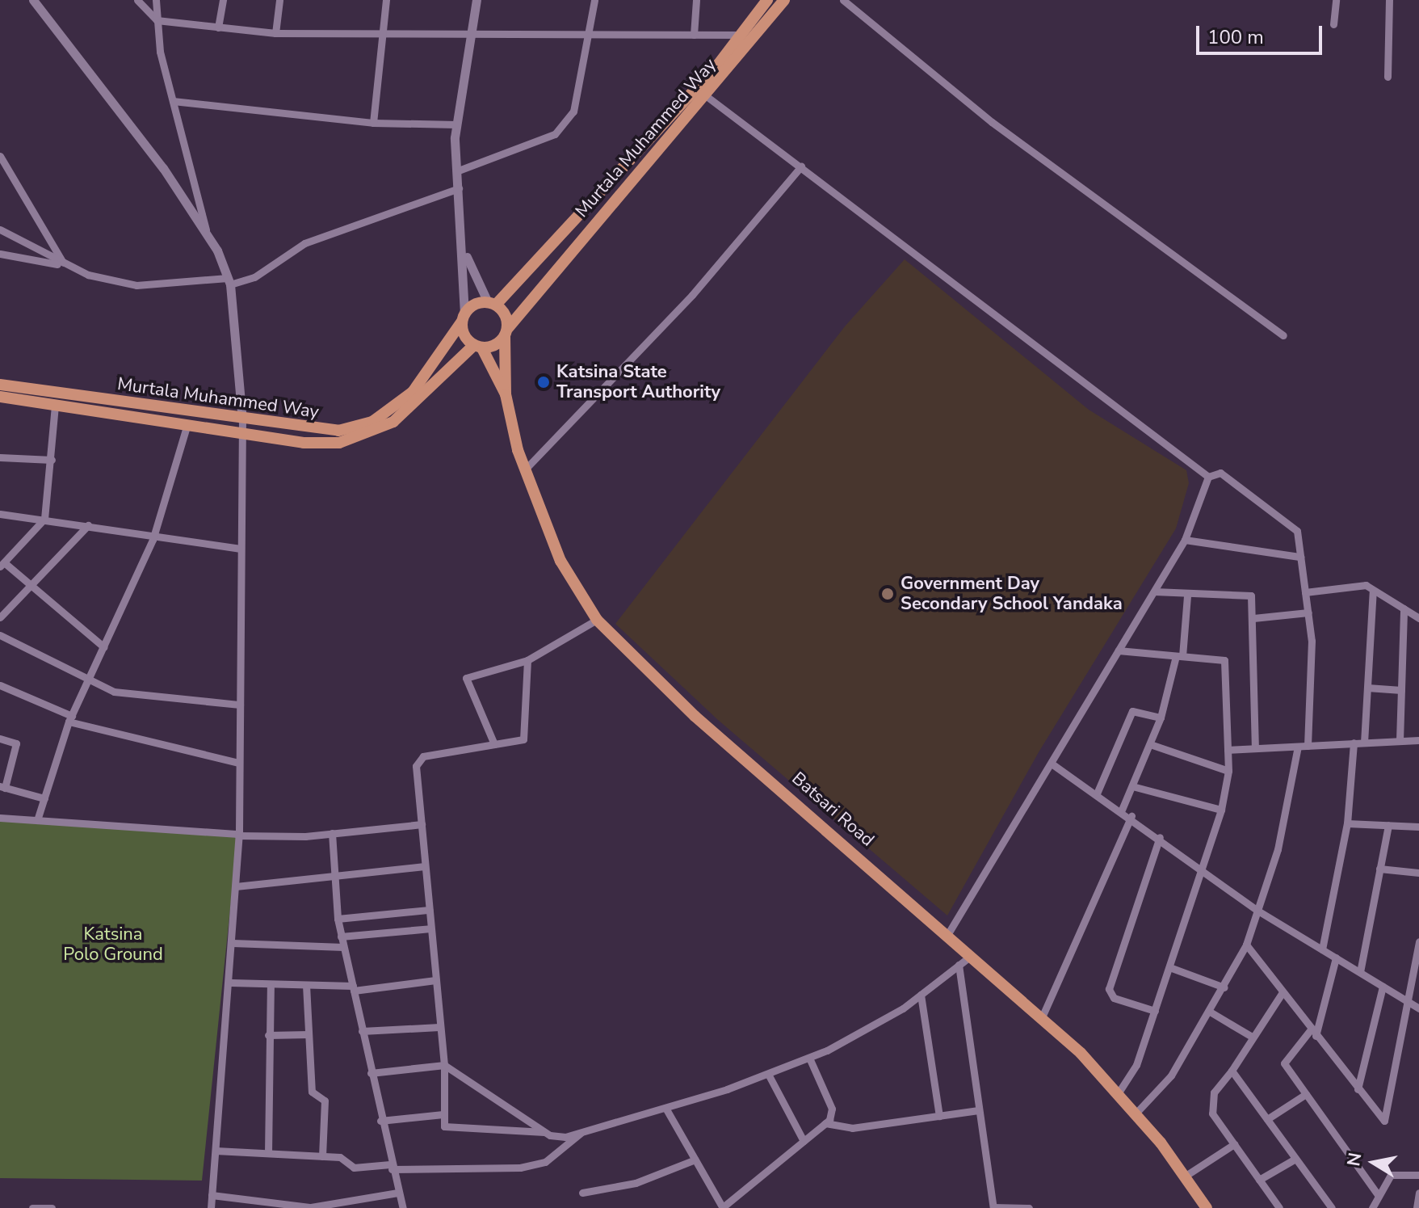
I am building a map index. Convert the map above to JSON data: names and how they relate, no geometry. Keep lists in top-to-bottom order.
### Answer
{
  "streets": {
    "main road": ["Murtala Muhammed Way", "Batsari Road"]
  },
  "parks": ["Katsina Polo Ground"],
  "places": ["Katsina State Transport Authority", "Government Day Secondary School Yandaka"],
  "scale_bar": "100 m",
  "north": "left"
}
